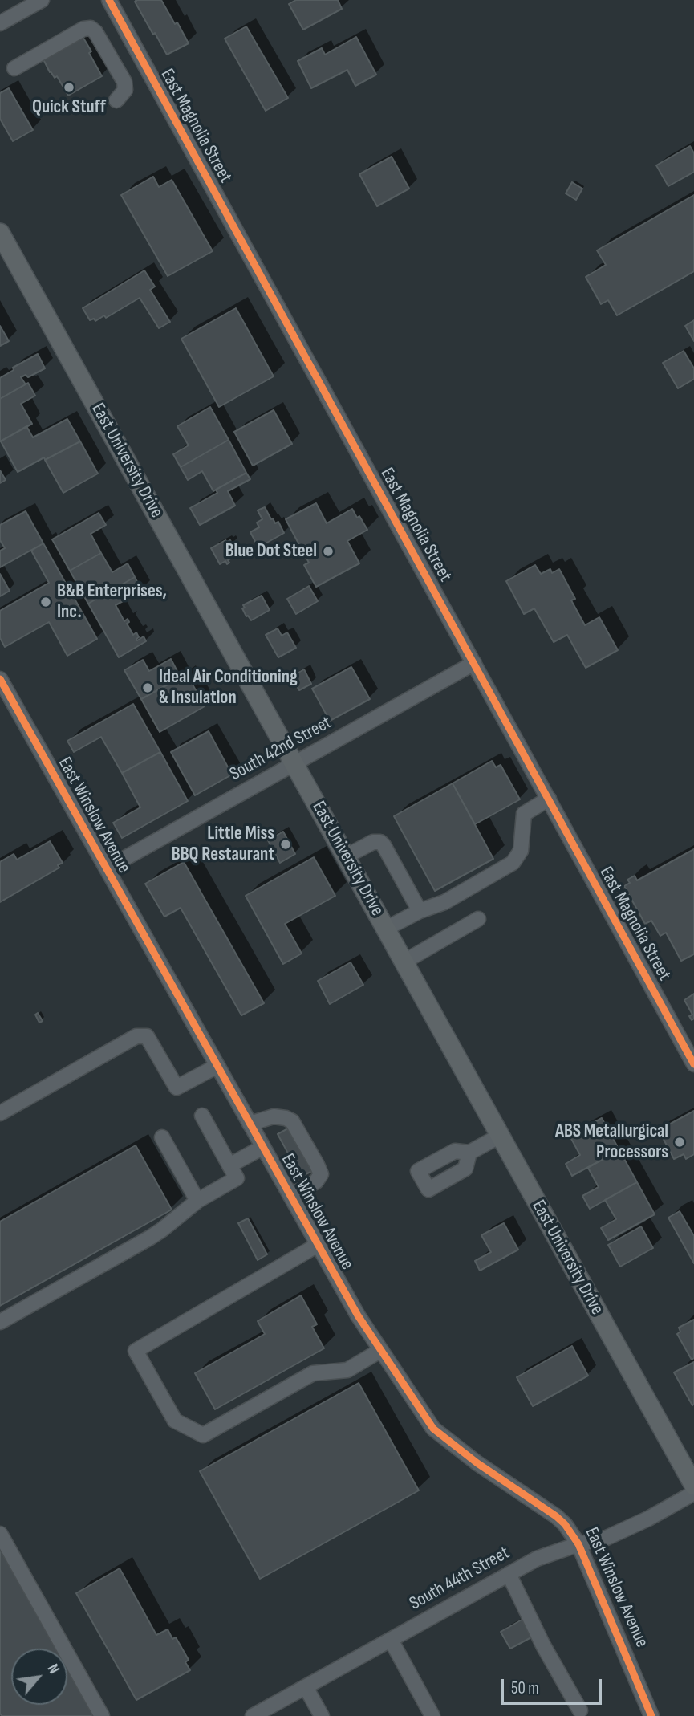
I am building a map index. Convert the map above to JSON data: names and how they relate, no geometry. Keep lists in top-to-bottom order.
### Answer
{
  "streets": {
    "main road": ["East University Drive"],
    "street": [
      "East Magnolia Street",
      "South 42nd Street",
      "East Winslow Avenue",
      "South 44th Street"
    ]
  },
  "crossings": [
    ["East Magnolia Street", "South 42nd Street"],
    ["East University Drive", "South 42nd Street"],
    ["South 42nd Street", "East Winslow Avenue"],
    ["East Winslow Avenue", "South 44th Street"]
  ],
  "places": [
    "Quick Stuff",
    "Blue Dot Steel",
    "B&B Enterprises, Inc.",
    "Ideal Air Conditioning & Insulation",
    "Little Miss BBQ Restaurant",
    "ABS Metallurgical Processors"
  ],
  "scale_bar": "50 m",
  "north": "top right"
}
